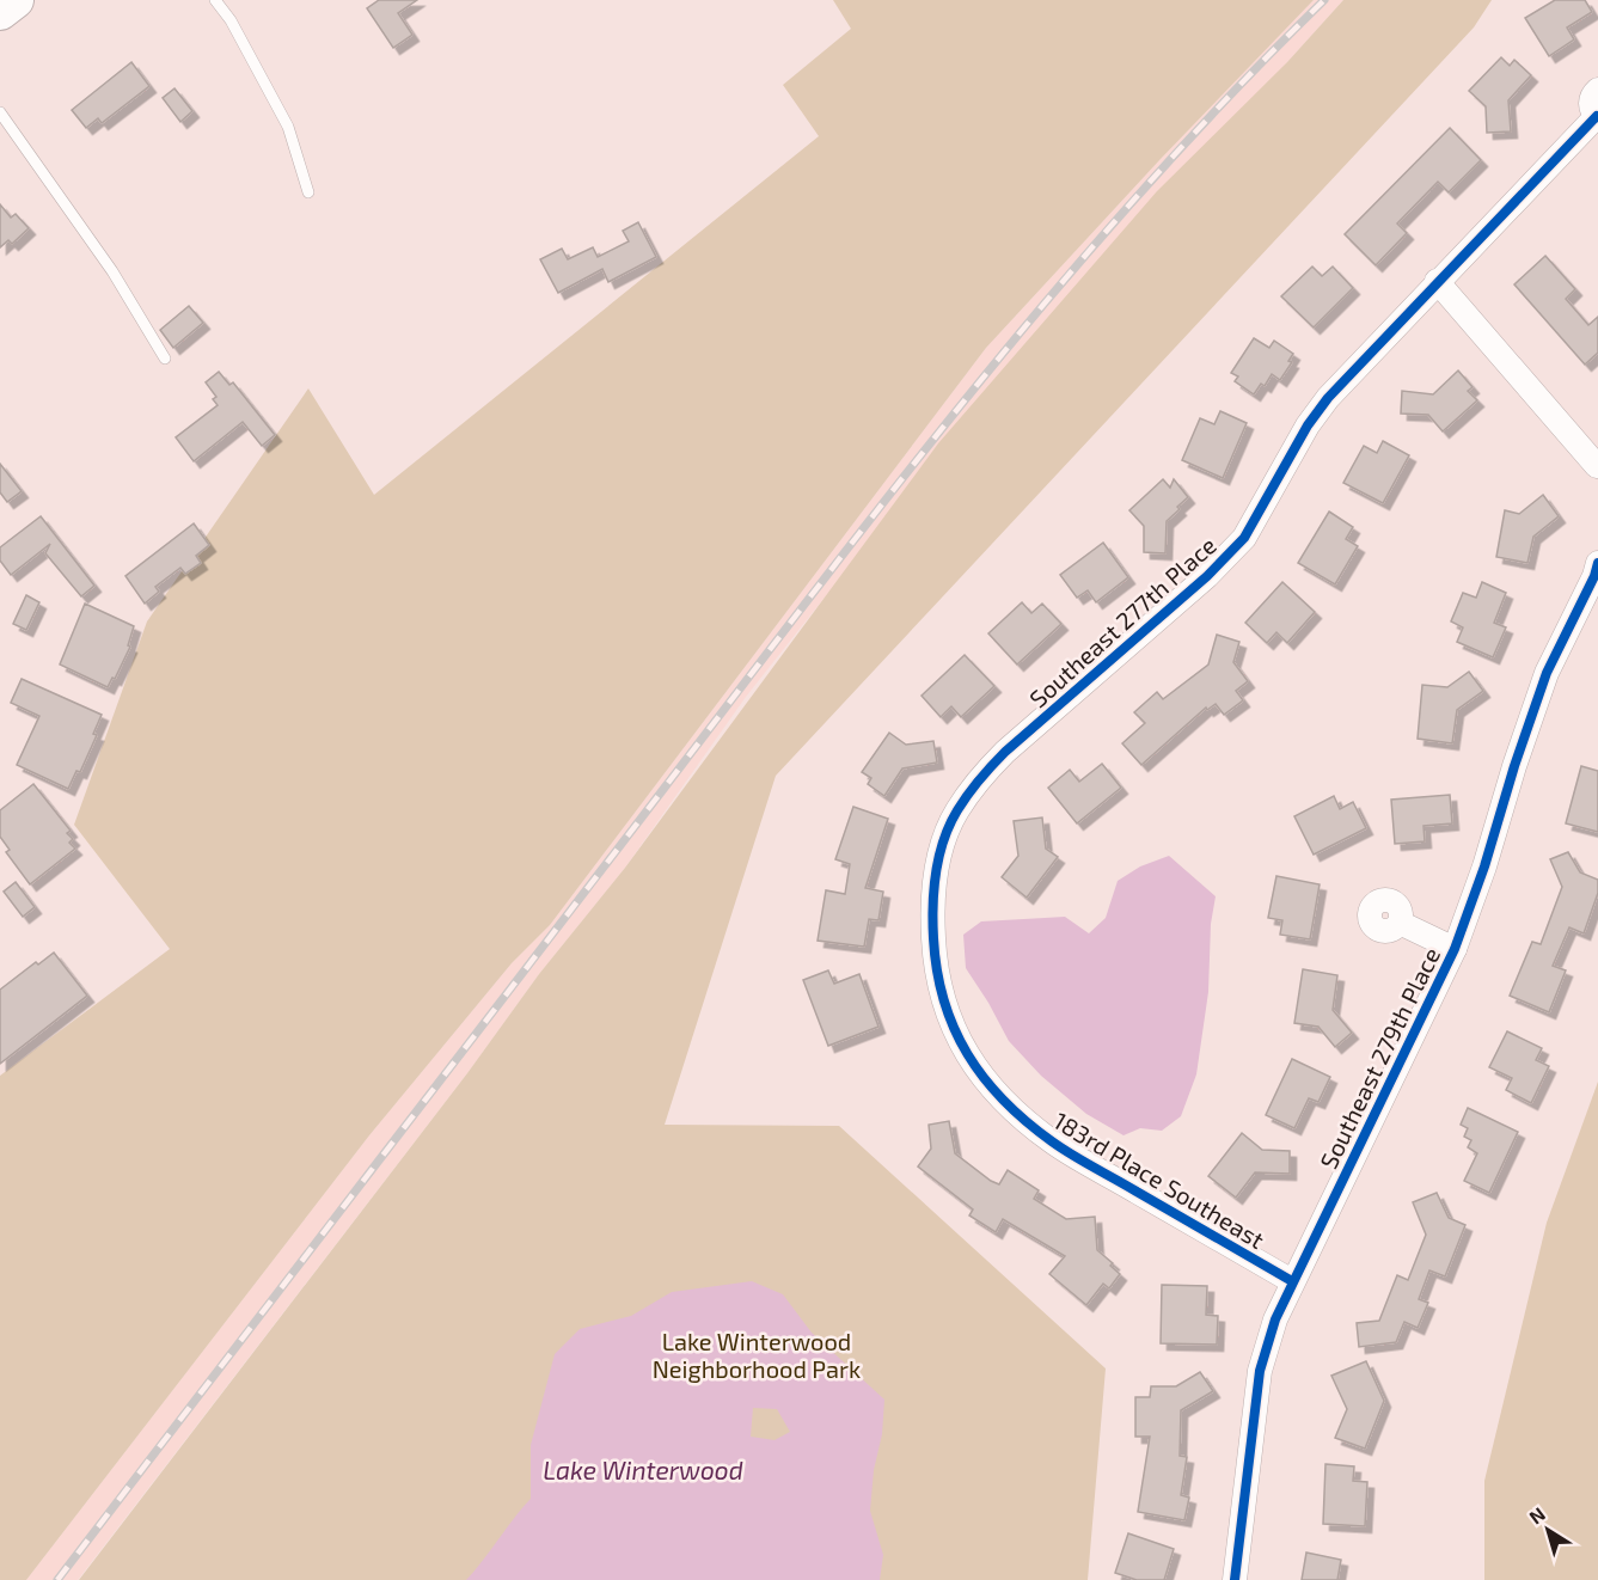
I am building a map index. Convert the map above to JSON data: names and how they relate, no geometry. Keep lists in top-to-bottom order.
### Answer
{
  "streets": {
    "street": ["Southeast 277th Place", "Southeast 279th Place", "183rd Place Southeast"]
  },
  "crossings": [
    ["Southeast 277th Place", "183rd Place Southeast"],
    ["Southeast 279th Place", "183rd Place Southeast"]
  ],
  "water": ["Lake Winterwood"],
  "parks": ["Lake Winterwood Neighborhood Park"],
  "north": "top left"
}
